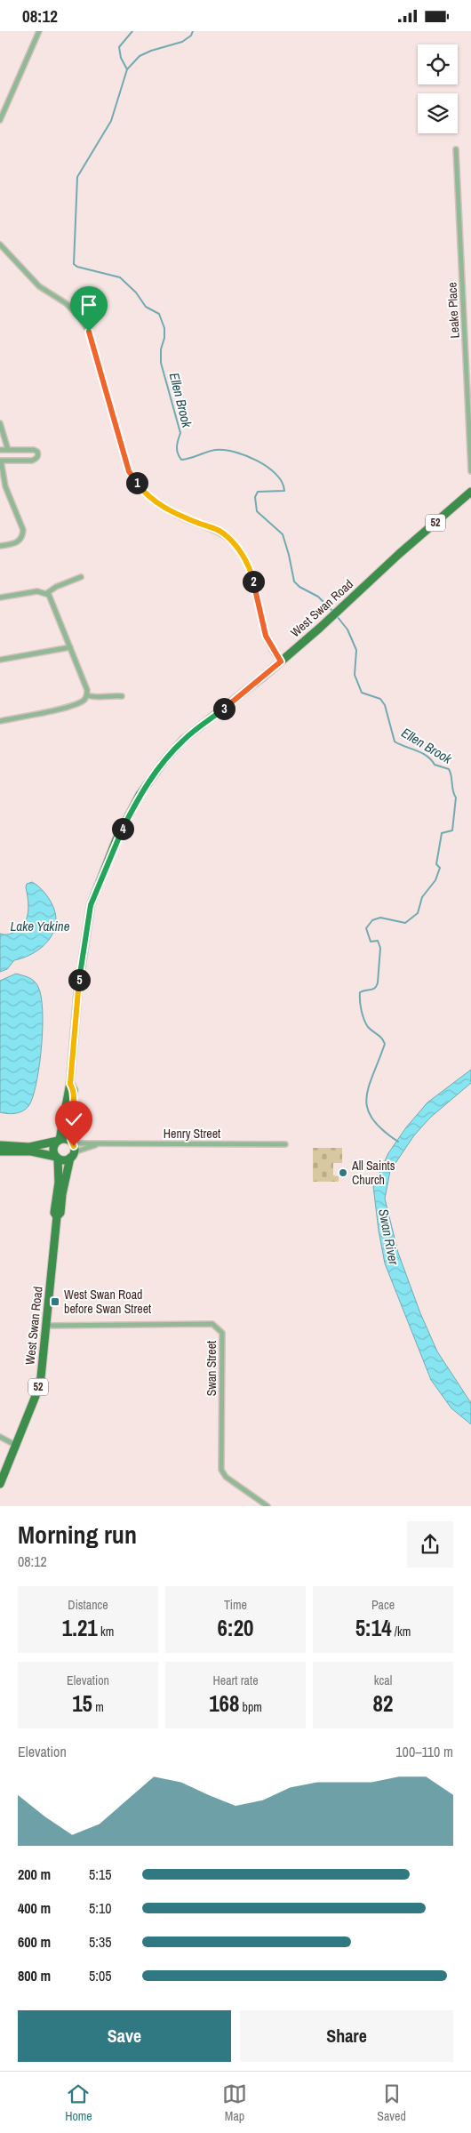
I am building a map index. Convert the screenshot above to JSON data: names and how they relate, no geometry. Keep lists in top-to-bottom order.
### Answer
{
  "streets": {
    "main road": ["52", "West Swan Road"],
    "street": ["Leake Place", "Henry Street", "Swan Street"]
  },
  "crossings": [
    ["52", "West Swan Road"],
    ["52", "Henry Street"],
    ["West Swan Road", "Henry Street"],
    ["West Swan Road", "Swan Street"]
  ],
  "water": ["Ellen Brook", "Lake Yakine", "Swan River"],
  "places": {
    "other": ["All Saints Church"],
    "transit": ["West Swan Road before Swan Street"]
  },
  "page": {
    "status": "08:12",
    "pins": [
      "1",
      "2",
      "3",
      "4",
      "5"
    ],
    "heading": ["Morning run", "08:12"],
    "stats": [
      ["Distance", "1.21 km"],
      ["Time", "6:20"],
      ["Pace", "5:14 /km"],
      ["Elevation", "15 m"],
      ["Heart rate", "168 bpm"],
      ["kcal", "82"]
    ],
    "chart": ["Elevation", "100–110 m"],
    "list": [
      {
        "name": "200 m",
        "note": "5:15"
      },
      {
        "name": "400 m",
        "note": "5:10"
      },
      {
        "name": "600 m",
        "note": "5:35"
      },
      {
        "name": "800 m",
        "note": "5:05"
      }
    ],
    "buttons": ["Save", "Share"],
    "tabs": ["Home", "Map", "Saved"]
  }
}
